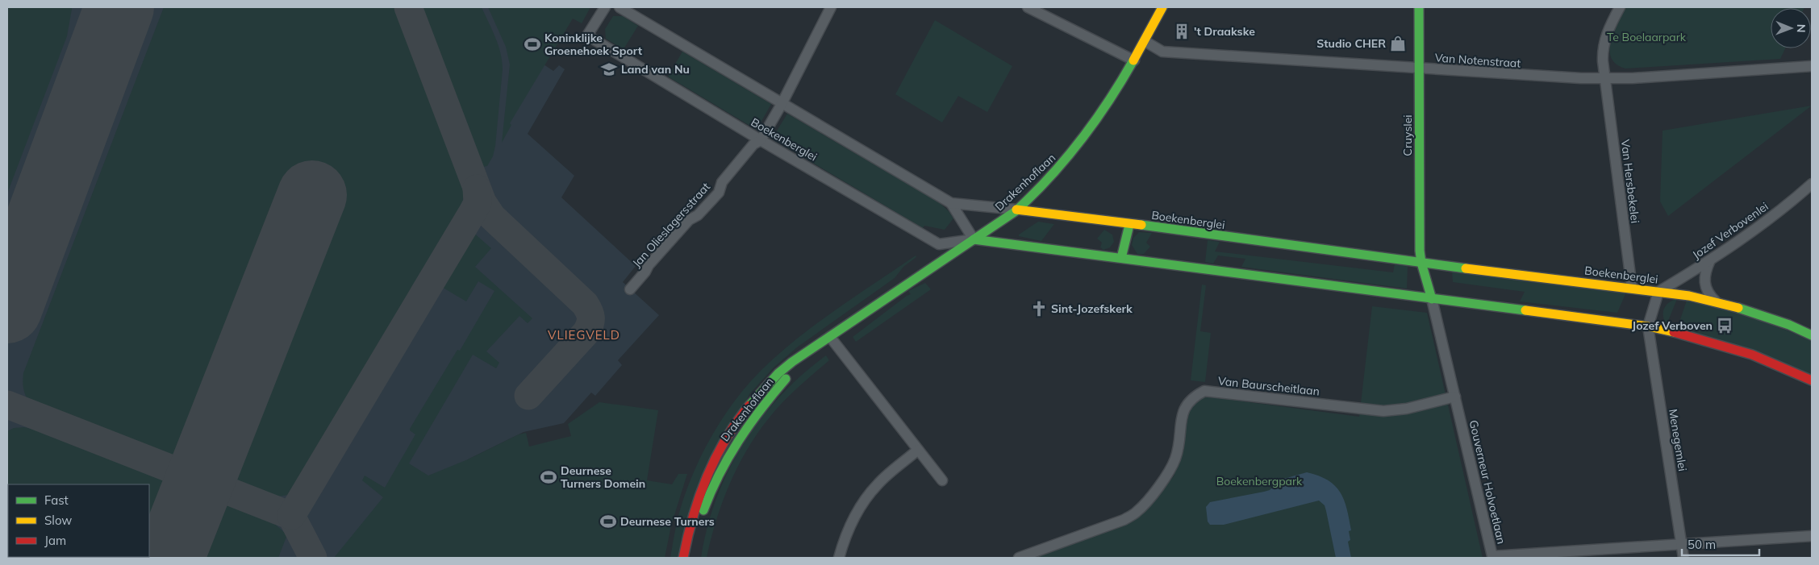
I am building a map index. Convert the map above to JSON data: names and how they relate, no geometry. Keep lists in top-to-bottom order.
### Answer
{
  "streets": {
    "street": [
      "Van Notenstraat",
      "Cruyslei",
      "Boekenberglei",
      "Van Hersbekelei",
      "Drakenhoflaan",
      "Jan Olieslagersstraat",
      "Jozef Verbovenlei",
      "Van Baurscheitlaan",
      "Menegemlei",
      "Gouverneur Holvoetlaan"
    ]
  },
  "crossings": [
    ["Van Notenstraat", "Cruyslei"],
    ["Van Notenstraat", "Van Hersbekelei"],
    ["Van Notenstraat", "Drakenhoflaan"],
    ["Cruyslei", "Boekenberglei"],
    ["Boekenberglei", "Van Hersbekelei"],
    ["Boekenberglei", "Drakenhoflaan"],
    ["Boekenberglei", "Jan Olieslagersstraat"],
    ["Boekenberglei", "Jozef Verbovenlei"],
    ["Boekenberglei", "Menegemlei"],
    ["Boekenberglei", "Gouverneur Holvoetlaan"],
    ["Van Baurscheitlaan", "Gouverneur Holvoetlaan"],
    ["Menegemlei", "Gouverneur Holvoetlaan"]
  ],
  "districts": ["VLIEGVELD"],
  "parks": ["Te Boelaarpark", "Boekenbergpark"],
  "places": {
    "building": ["'t Draakske"],
    "shop": ["Studio CHER"],
    "sports": ["Koninklijke Groenehoek Sport", "Deurnese Turners Domein", "Deurnese Turners"],
    "school or university": ["Land van Nu"],
    "church": ["Sint-Jozefskerk"],
    "bus stop": ["Jozef Verboven"]
  },
  "legend": ["Fast", "Slow", "Jam"],
  "scale_bar": "50 m",
  "north": "right"
}
